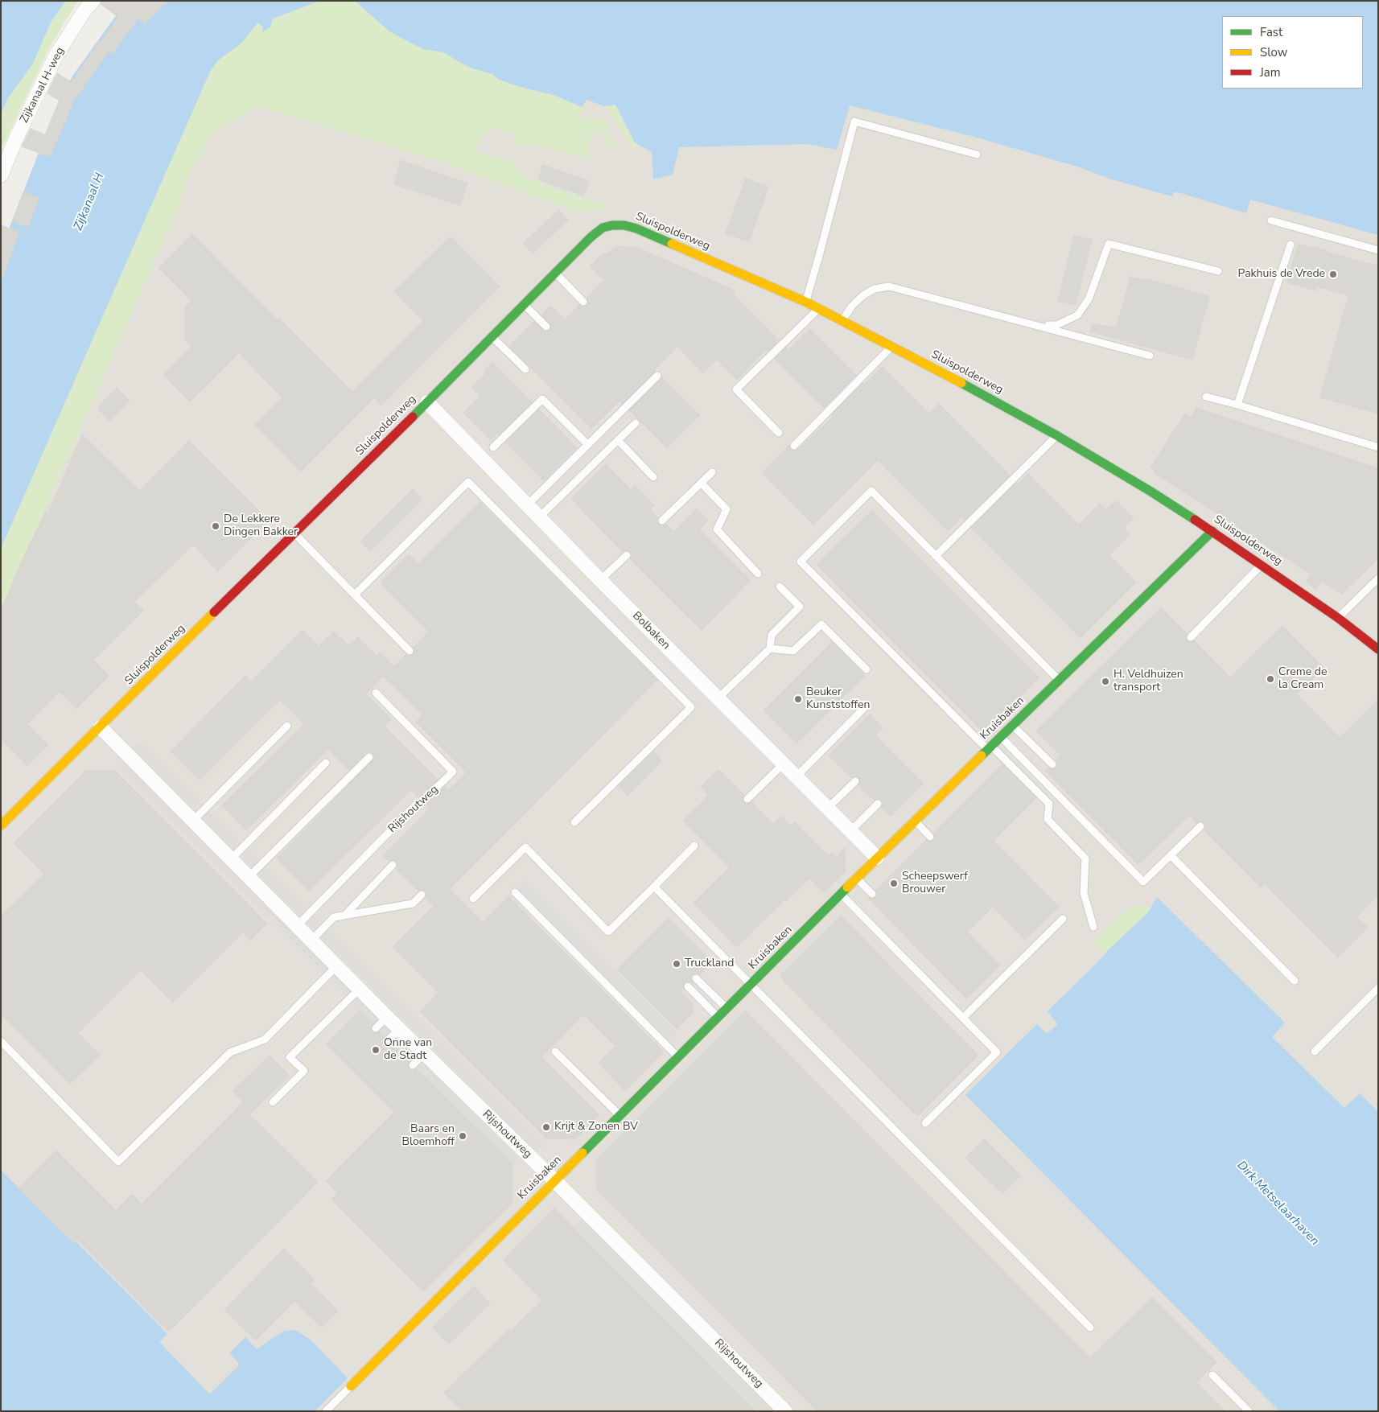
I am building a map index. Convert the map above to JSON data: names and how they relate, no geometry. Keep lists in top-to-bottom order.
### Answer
{
  "streets": {
    "street": [
      "Zijkanaal H-weg",
      "Sluispolderweg",
      "Bolbaken",
      "Kruisbaken",
      "Rijshoutweg"
    ]
  },
  "crossings": [
    ["Sluispolderweg", "Bolbaken"],
    ["Sluispolderweg", "Kruisbaken"],
    ["Sluispolderweg", "Rijshoutweg"],
    ["Bolbaken", "Kruisbaken"],
    ["Kruisbaken", "Rijshoutweg"]
  ],
  "water": ["Zijkanaal H", "Dirk Metselaarhaven"],
  "places": [
    "Pakhuis de Vrede",
    "De Lekkere Dingen Bakker",
    "Creme de la Cream",
    "H. Veldhuizen transport",
    "Beuker Kunststoffen",
    "Scheepswerf Brouwer",
    "Truckland",
    "Onne van de Stadt",
    "Krijt & Zonen BV",
    "Baars en Bloemhoff"
  ],
  "legend": ["Fast", "Slow", "Jam"]
}
